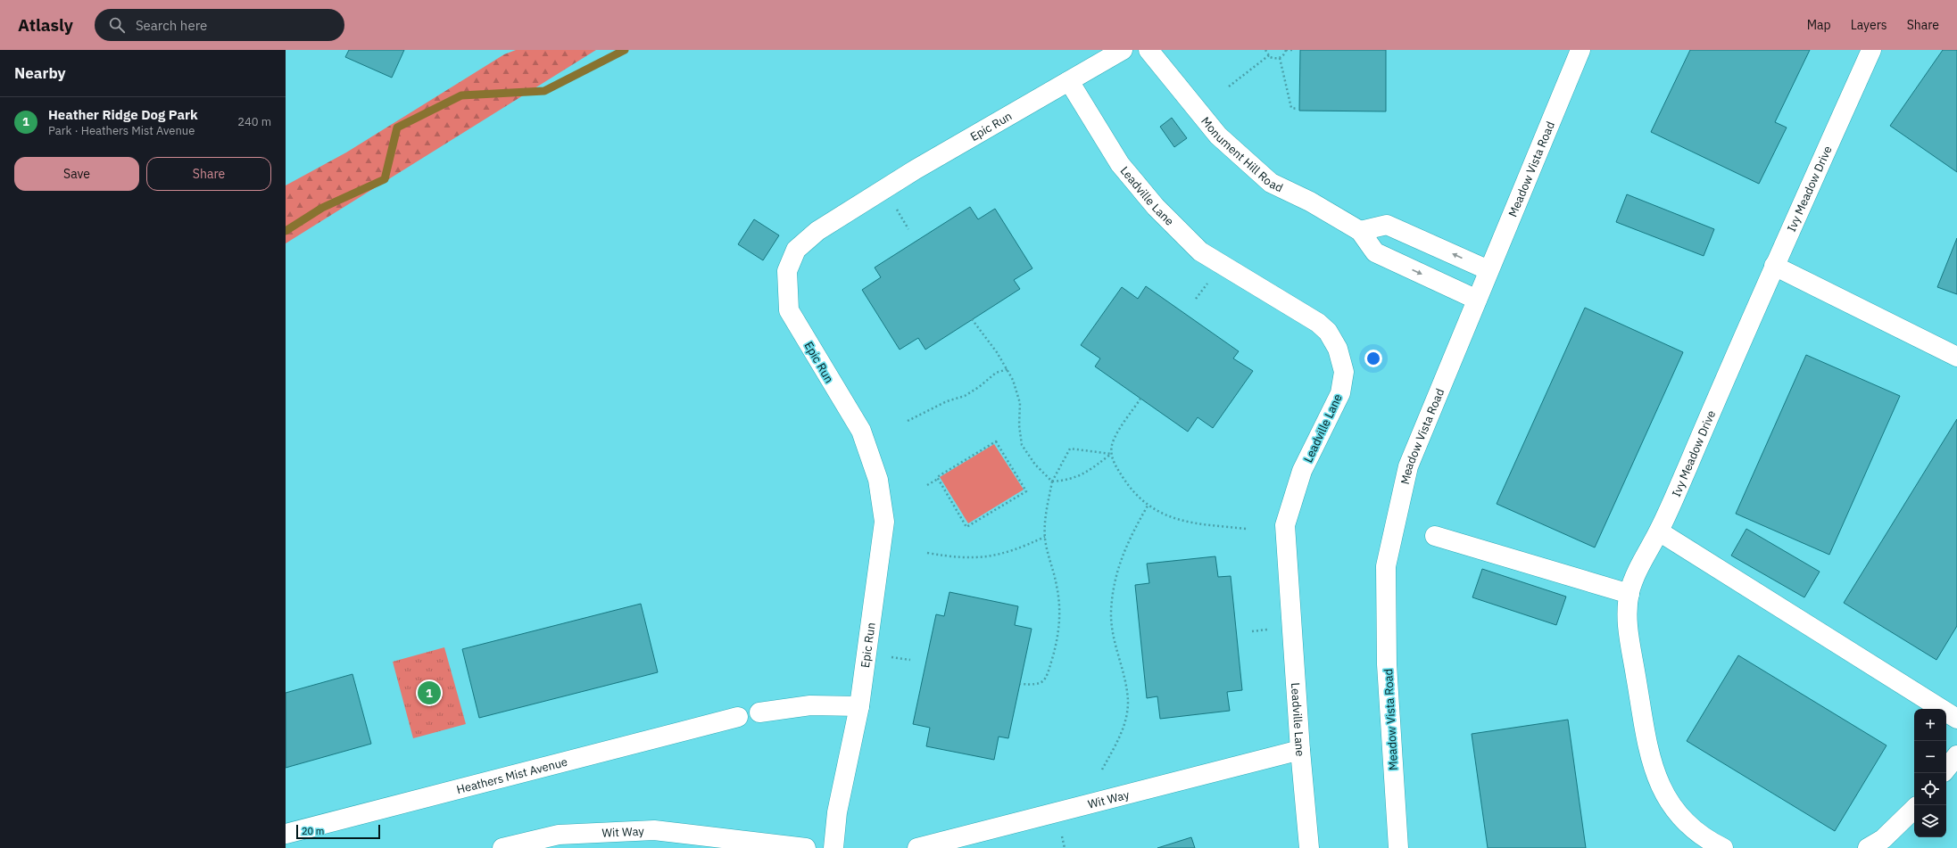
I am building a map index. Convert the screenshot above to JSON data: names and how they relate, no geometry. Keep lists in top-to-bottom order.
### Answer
{
  "streets": {
    "street": [
      "Epic Run",
      "Monument Hill Road",
      "Meadow Vista Road",
      "Ivy Meadow Drive",
      "Leadville Lane",
      "Heathers Mist Avenue",
      "Wit Way"
    ]
  },
  "crossings": [
    ["Epic Run", "Leadville Lane"],
    ["Monument Hill Road", "Meadow Vista Road"],
    ["Leadville Lane", "Wit Way"]
  ],
  "scale_bar": "20 m",
  "page": {
    "header": "Atlasly",
    "search": "Search here",
    "nav": ["Map", "Layers", "Share"],
    "heading": "Nearby",
    "list": [
      {
        "mark": "1",
        "name": "Heather Ridge Dog Park",
        "note": "Park · Heathers Mist Avenue",
        "value": "240 m"
      }
    ],
    "buttons": ["Save", "Share"],
    "pins": "1",
    "map_buttons": ["+", "−"],
    "scale": "20 m"
  }
}
